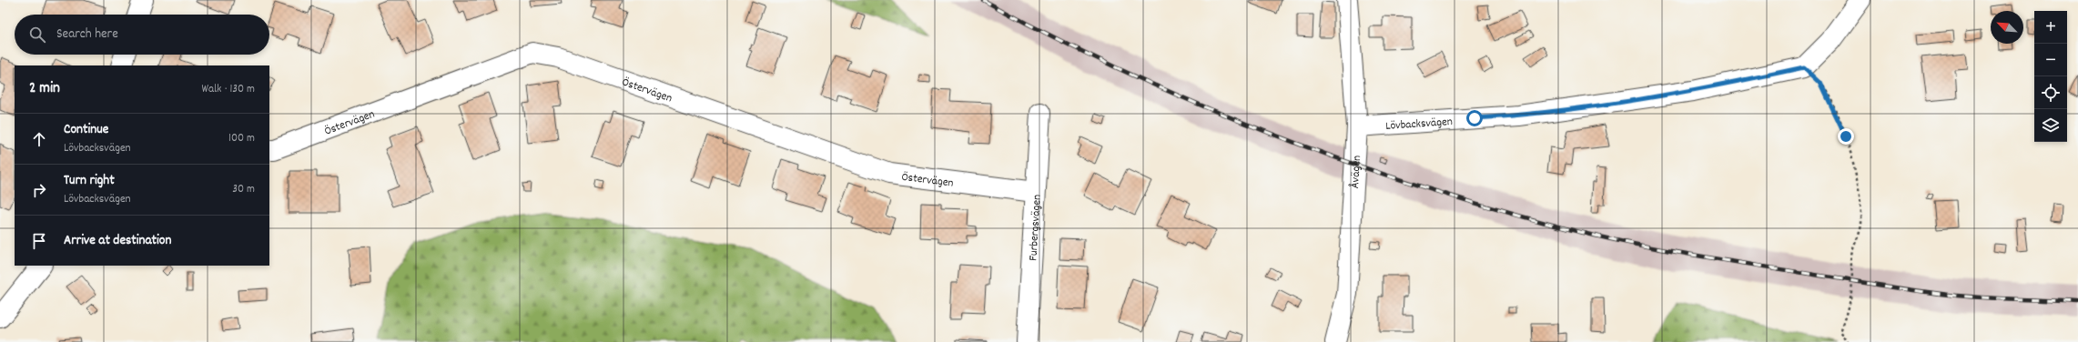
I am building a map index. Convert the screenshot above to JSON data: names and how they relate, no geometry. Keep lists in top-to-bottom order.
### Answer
{
  "streets": {
    "street": [
      "Östervägen",
      "Lövbacksvägen",
      "Åvägen",
      "Furbergsvägen"
    ]
  },
  "crossings": [
    ["Östervägen", "Furbergsvägen"],
    ["Lövbacksvägen", "Åvägen"]
  ],
  "north": "top left",
  "page": {
    "map_buttons": ["+", "−"],
    "search": "Search here",
    "heading": ["2 min", "Walk · 130 m"],
    "list": [
      ["Continue", "Lövbacksvägen", "100 m"],
      ["Turn right", "Lövbacksvägen", "30 m"],
      "Arrive at destination"
    ]
  }
}
